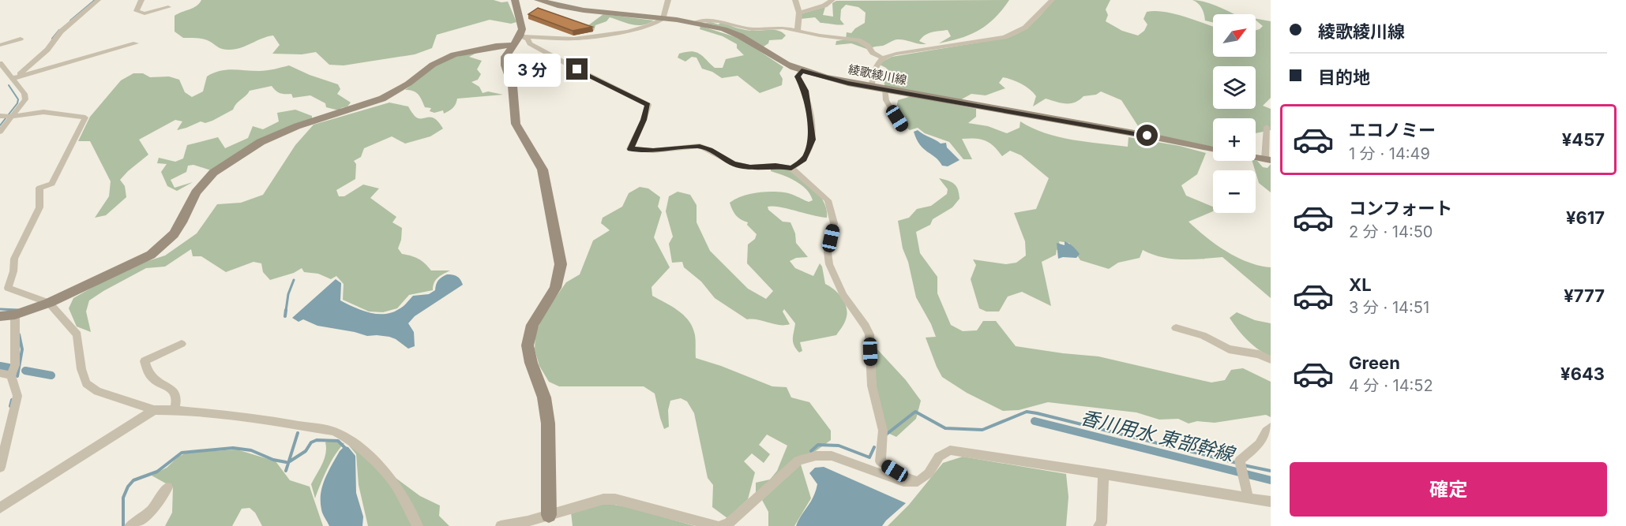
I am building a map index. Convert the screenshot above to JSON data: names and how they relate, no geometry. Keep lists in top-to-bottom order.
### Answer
{
  "streets": {
    "street": ["綾歌綾川線"]
  },
  "water": ["香川用水 東部幹線"],
  "north": "top right",
  "page": {
    "banner": ["綾歌綾川線", "目的地"],
    "map_buttons": ["+", "−"],
    "bubble": "3 分",
    "list": [
      {
        "name": "エコノミー",
        "note": "1 分 · 14:49",
        "value": "¥457"
      },
      {
        "name": "コンフォート",
        "note": "2 分 · 14:50",
        "value": "¥617"
      },
      {
        "name": "XL",
        "note": "3 分 · 14:51",
        "value": "¥777"
      },
      {
        "name": "Green",
        "note": "4 分 · 14:52",
        "value": "¥643"
      }
    ],
    "buttons": "確定"
  }
}
